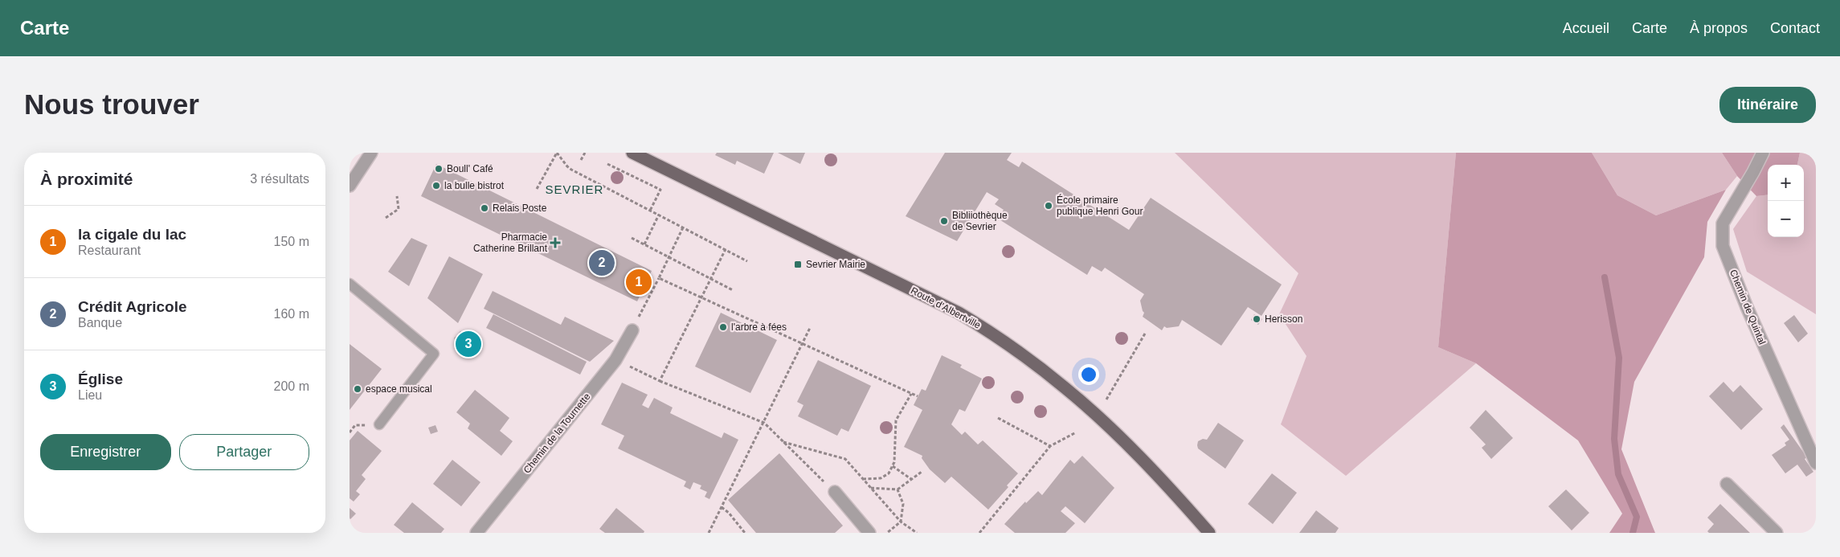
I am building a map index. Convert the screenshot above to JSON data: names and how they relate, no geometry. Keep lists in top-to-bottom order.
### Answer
{
  "streets": {
    "main road": ["Route d'Albertville"],
    "street": ["Chemin de Quintal", "Chemin de la Tournette"]
  },
  "districts": ["SEVRIER"],
  "places": {
    "other": [
      "Boull' Café",
      "la bulle bistrot",
      "École primaire publique Henri Gour",
      "Relais Poste",
      "Bibliiothèque de Sevrier",
      "Herisson",
      "l'arbre à fées",
      "espace musical"
    ],
    "health": ["Pharmacie Catherine Brillant"],
    "transit": ["Sevrier Mairie"]
  },
  "page": {
    "header": "Carte",
    "nav": [
      "Accueil",
      "Carte",
      "À propos",
      "Contact"
    ],
    "buttons": [
      "Itinéraire",
      ["Enregistrer", "Partager"]
    ],
    "title": "Nous trouver",
    "heading": ["À proximité", "3 résultats"],
    "map_buttons": ["+", "−"],
    "list": [
      {
        "mark": "1",
        "name": "la cigale du lac",
        "note": "Restaurant",
        "value": "150 m"
      },
      {
        "mark": "2",
        "name": "Crédit Agricole",
        "note": "Banque",
        "value": "160 m"
      },
      {
        "mark": "3",
        "name": "Église",
        "note": "Lieu",
        "value": "200 m"
      }
    ],
    "pins": ["2", "1", "3"]
  }
}
